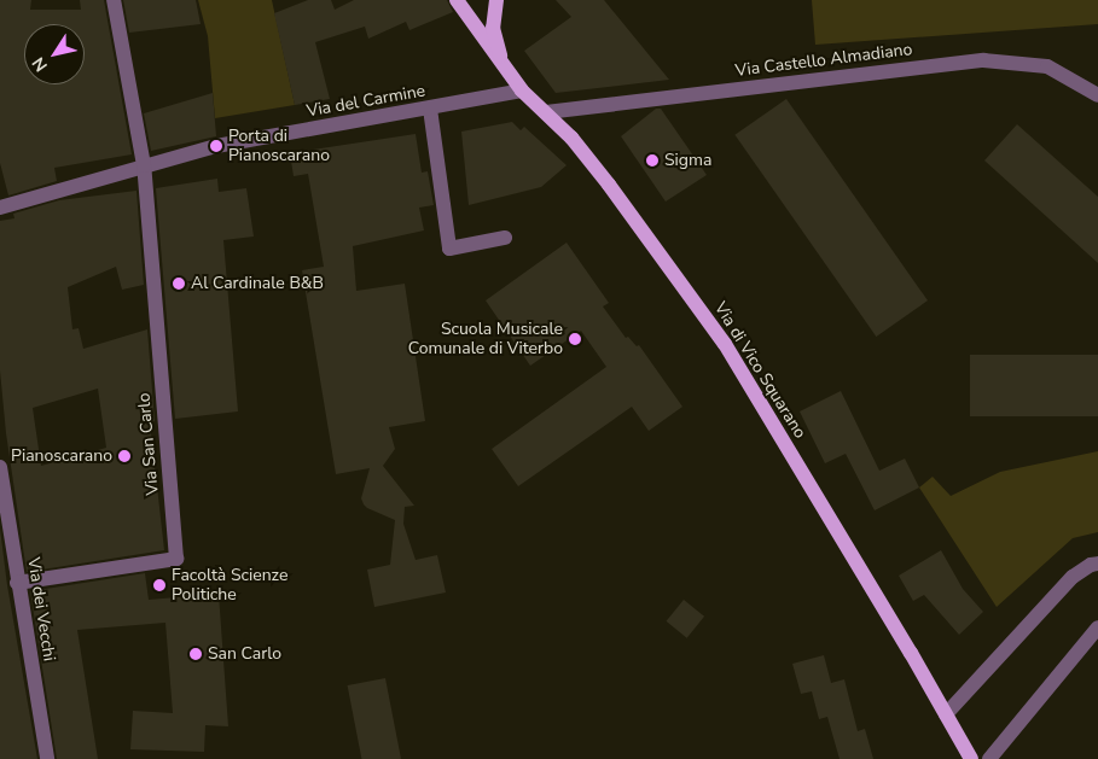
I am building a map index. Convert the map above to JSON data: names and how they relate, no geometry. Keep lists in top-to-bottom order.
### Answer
{
  "streets": {
    "main road": ["Via di Vico Squarano"],
    "street": [
      "Via Castello Almadiano",
      "Via del Carmine",
      "Via San Carlo",
      "Via dei Vecchi"
    ]
  },
  "crossings": [
    ["Via Castello Almadiano", "Via di Vico Squarano"],
    ["Via del Carmine", "Via di Vico Squarano"],
    ["Via del Carmine", "Via San Carlo"],
    ["Via San Carlo", "Via dei Vecchi"]
  ],
  "places": [
    "Porta di Pianoscarano",
    "Sigma",
    "Al Cardinale B&B",
    "Scuola Musicale Comunale di Viterbo",
    "Pianoscarano",
    "Facoltà Scienze Politiche",
    "San Carlo"
  ],
  "north": "bottom left"
}
